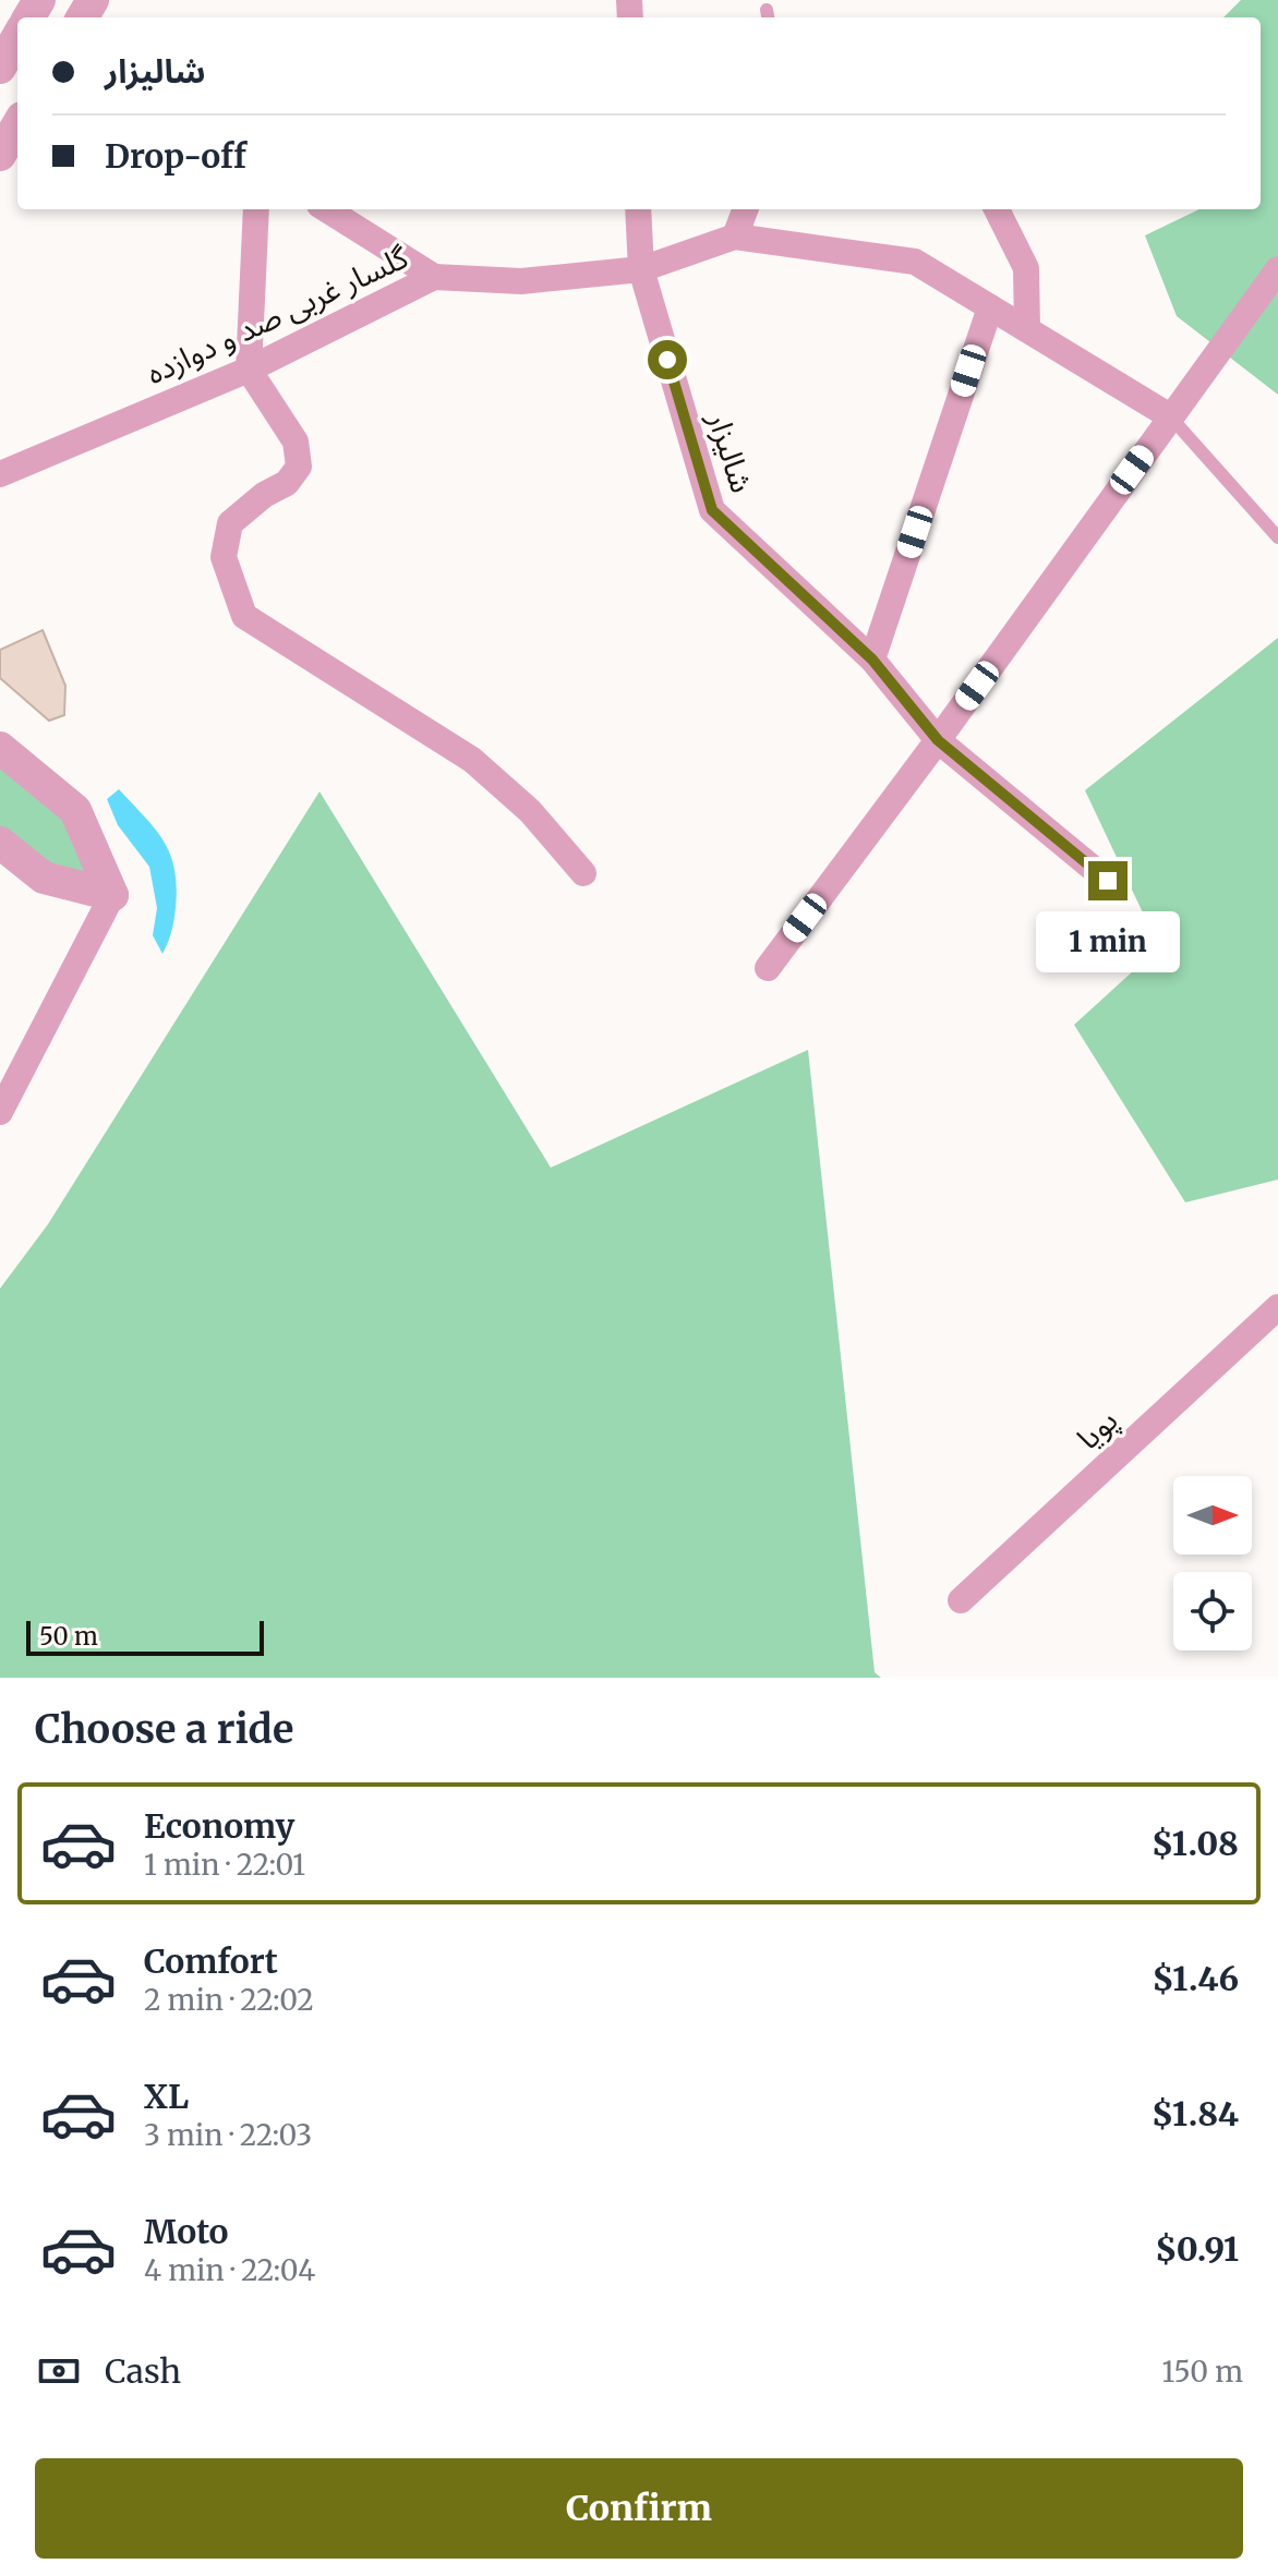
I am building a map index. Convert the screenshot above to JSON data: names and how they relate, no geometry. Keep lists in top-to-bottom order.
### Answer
{
  "streets": {
    "street": ["گلسار غربی صد و دوازده", "شالیزار", "پویا"]
  },
  "crossings": [
    ["گلسار غربی صد و دوازده", "شالیزار"]
  ],
  "scale_bar": "50 m",
  "north": "right",
  "page": {
    "banner": ["شالیزار", "Drop-off"],
    "bubble": "1 min",
    "scale": "50 m",
    "heading": "Choose a ride",
    "list": [
      {
        "name": "Economy",
        "note": "1 min · 22:01",
        "value": "$1.08"
      },
      {
        "name": "Comfort",
        "note": "2 min · 22:02",
        "value": "$1.46"
      },
      {
        "name": "XL",
        "note": "3 min · 22:03",
        "value": "$1.84"
      },
      {
        "name": "Moto",
        "note": "4 min · 22:04",
        "value": "$0.91"
      }
    ],
    "pay": ["Cash", "150 m"],
    "buttons": "Confirm"
  }
}
